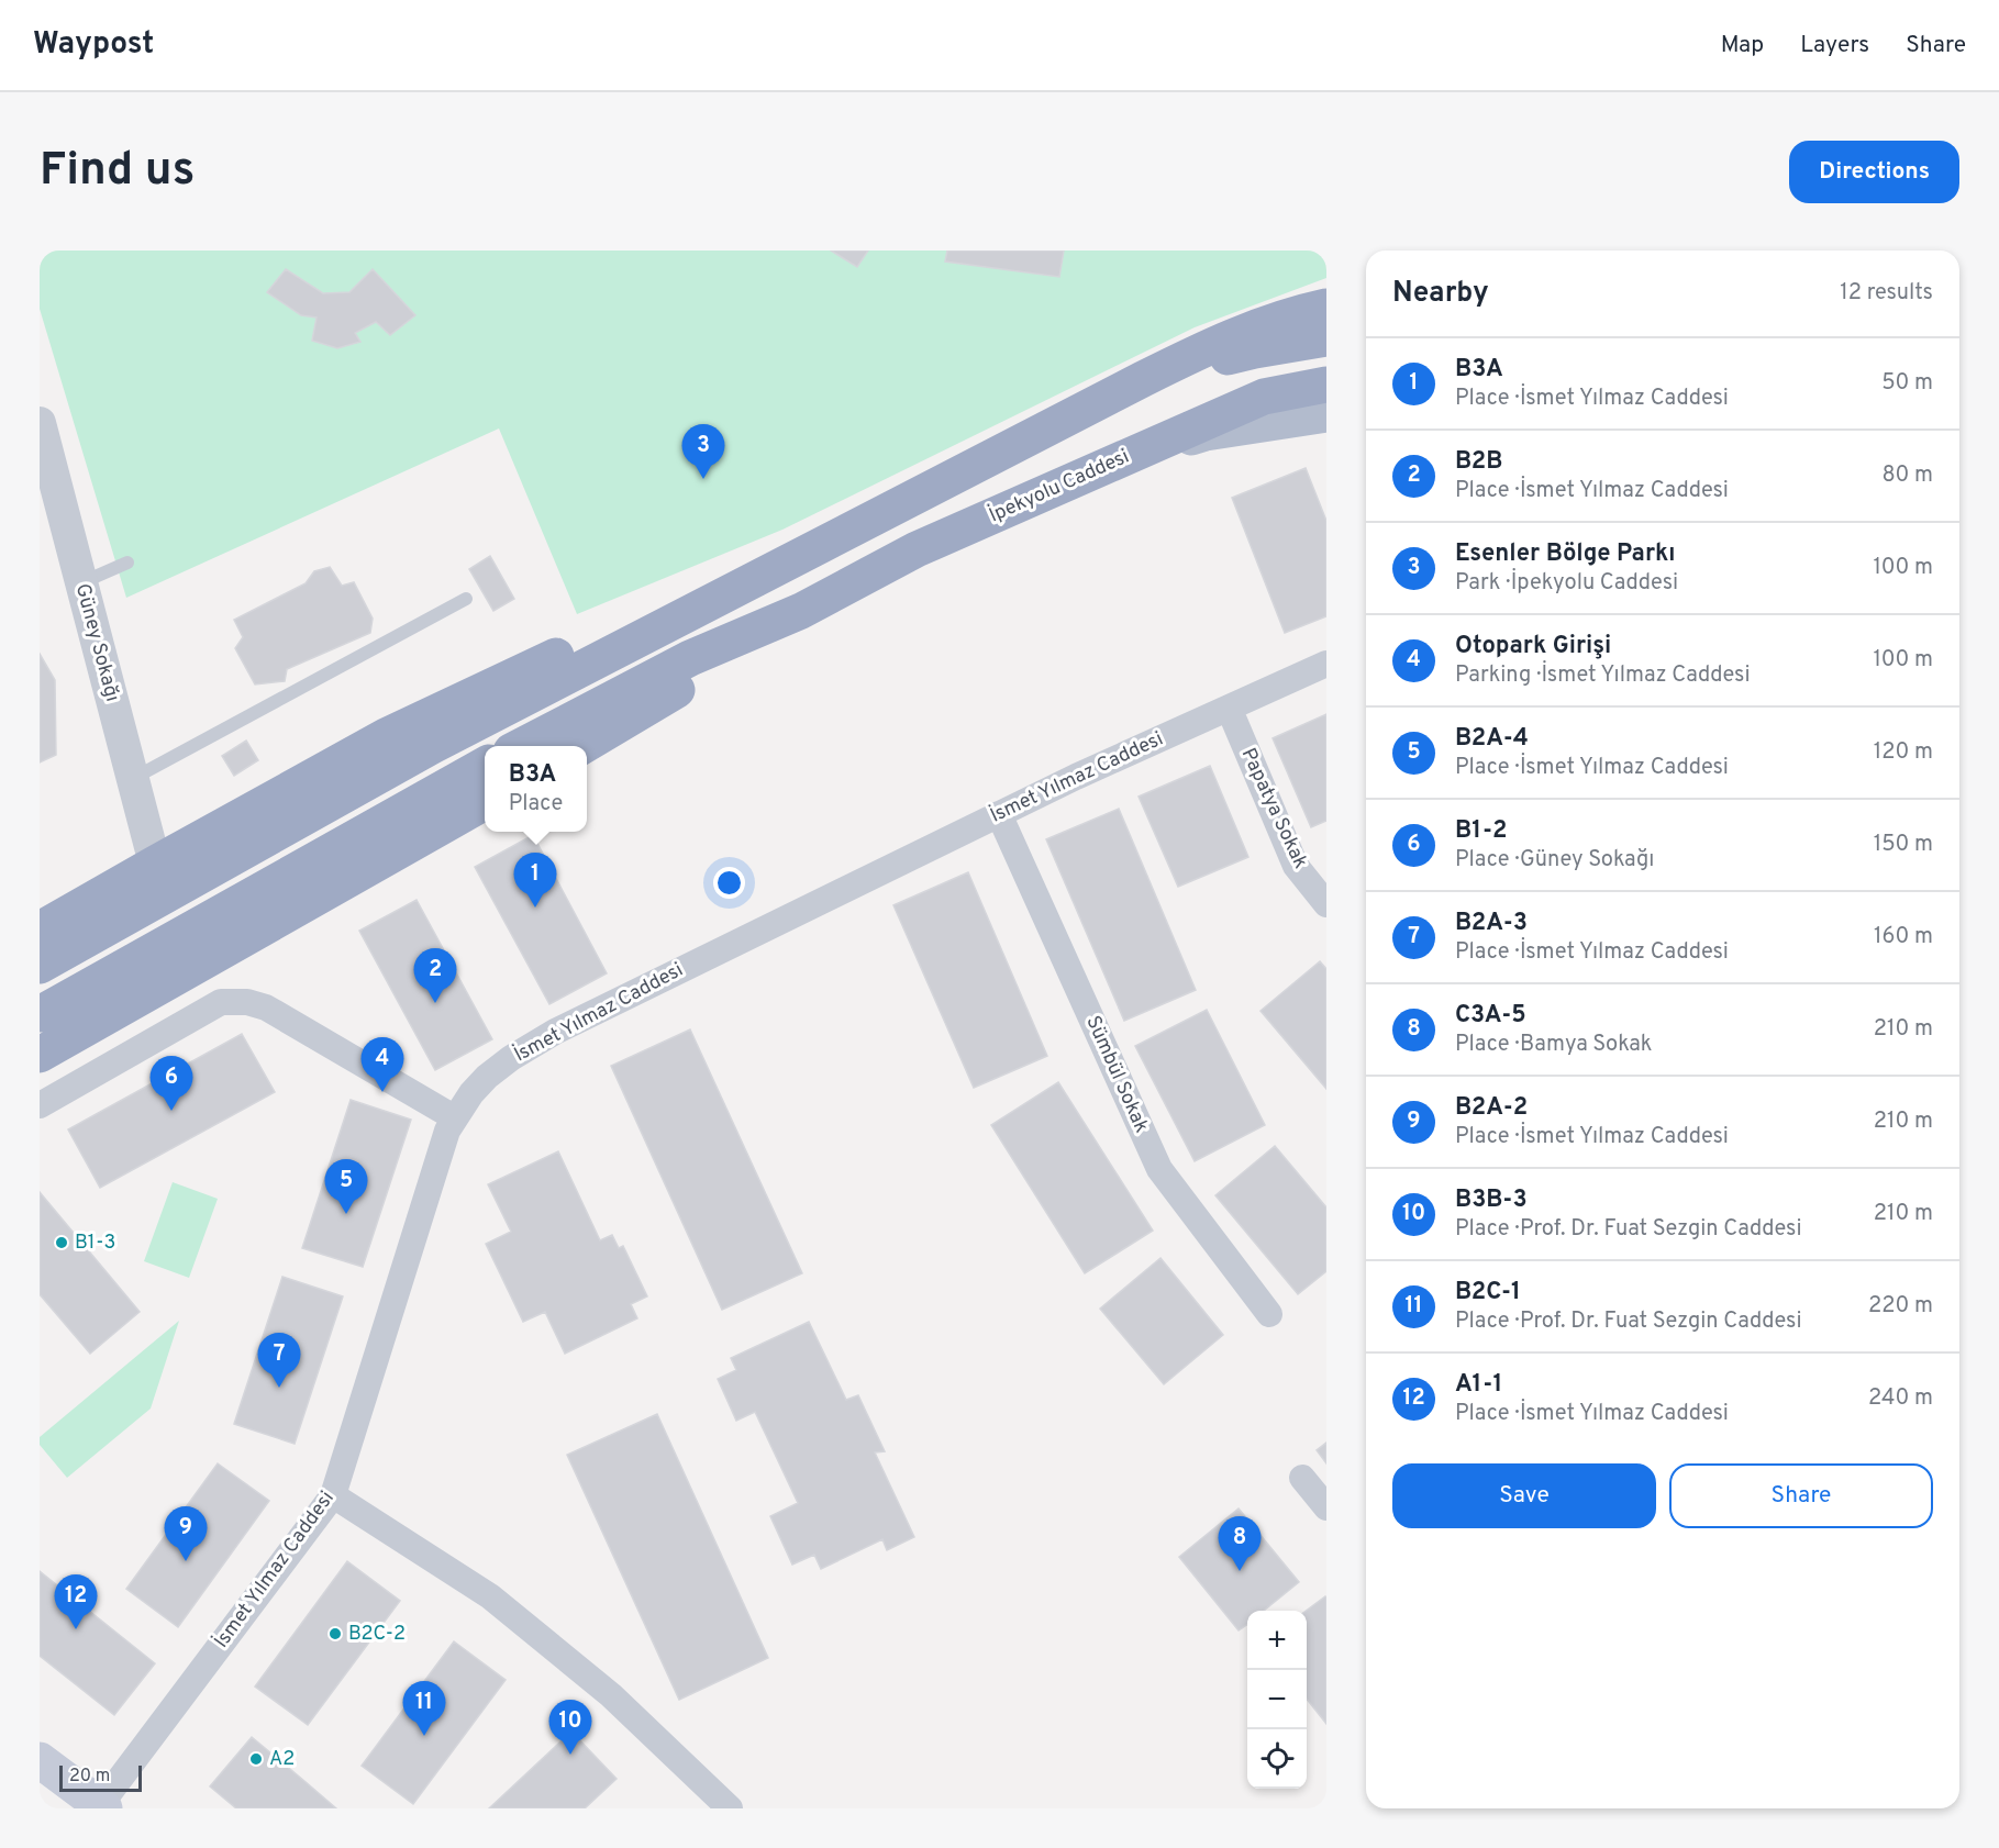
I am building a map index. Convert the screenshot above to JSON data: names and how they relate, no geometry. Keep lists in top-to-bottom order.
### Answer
{
  "streets": {
    "highway": ["İpekyolu Caddesi"],
    "street": [
      "Güney Sokağı",
      "İsmet Yılmaz Caddesi",
      "Papatya Sokak",
      "Sümbül Sokak"
    ]
  },
  "crossings": [
    ["İsmet Yılmaz Caddesi", "Papatya Sokak"],
    ["İsmet Yılmaz Caddesi", "Sümbül Sokak"]
  ],
  "places": ["B1-3", "B2C-2", "A2"],
  "scale_bar": "20 m",
  "page": {
    "header": "Waypost",
    "nav": ["Map", "Layers", "Share"],
    "buttons": [
      "Directions",
      ["Save", "Share"]
    ],
    "title": "Find us",
    "heading": ["Nearby", "12 results"],
    "list": [
      {
        "mark": "1",
        "name": "B3A",
        "note": "Place · İsmet Yılmaz Caddesi",
        "value": "50 m"
      },
      {
        "mark": "2",
        "name": "B2B",
        "note": "Place · İsmet Yılmaz Caddesi",
        "value": "80 m"
      },
      {
        "mark": "3",
        "name": "Esenler Bölge Parkı",
        "note": "Park · İpekyolu Caddesi",
        "value": "100 m"
      },
      {
        "mark": "4",
        "name": "Otopark Girişi",
        "note": "Parking · İsmet Yılmaz Caddesi",
        "value": "100 m"
      },
      {
        "mark": "5",
        "name": "B2A-4",
        "note": "Place · İsmet Yılmaz Caddesi",
        "value": "120 m"
      },
      {
        "mark": "6",
        "name": "B1-2",
        "note": "Place · Güney Sokağı",
        "value": "150 m"
      },
      {
        "mark": "7",
        "name": "B2A-3",
        "note": "Place · İsmet Yılmaz Caddesi",
        "value": "160 m"
      },
      {
        "mark": "8",
        "name": "C3A-5",
        "note": "Place · Bamya Sokak",
        "value": "210 m"
      },
      {
        "mark": "9",
        "name": "B2A-2",
        "note": "Place · İsmet Yılmaz Caddesi",
        "value": "210 m"
      },
      {
        "mark": "10",
        "name": "B3B-3",
        "note": "Place · Prof. Dr. Fuat Sezgin Caddesi",
        "value": "210 m"
      },
      {
        "mark": "11",
        "name": "B2C-1",
        "note": "Place · Prof. Dr. Fuat Sezgin Caddesi",
        "value": "220 m"
      },
      {
        "mark": "12",
        "name": "A1-1",
        "note": "Place · İsmet Yılmaz Caddesi",
        "value": "240 m"
      }
    ],
    "pins": [
      "3",
      "1",
      "2",
      "4",
      "6",
      "5",
      "7",
      "9",
      "8",
      "12",
      "11",
      "10"
    ],
    "popup": ["B3A", "Place"],
    "map_buttons": ["+", "−"],
    "scale": "20 m"
  }
}
